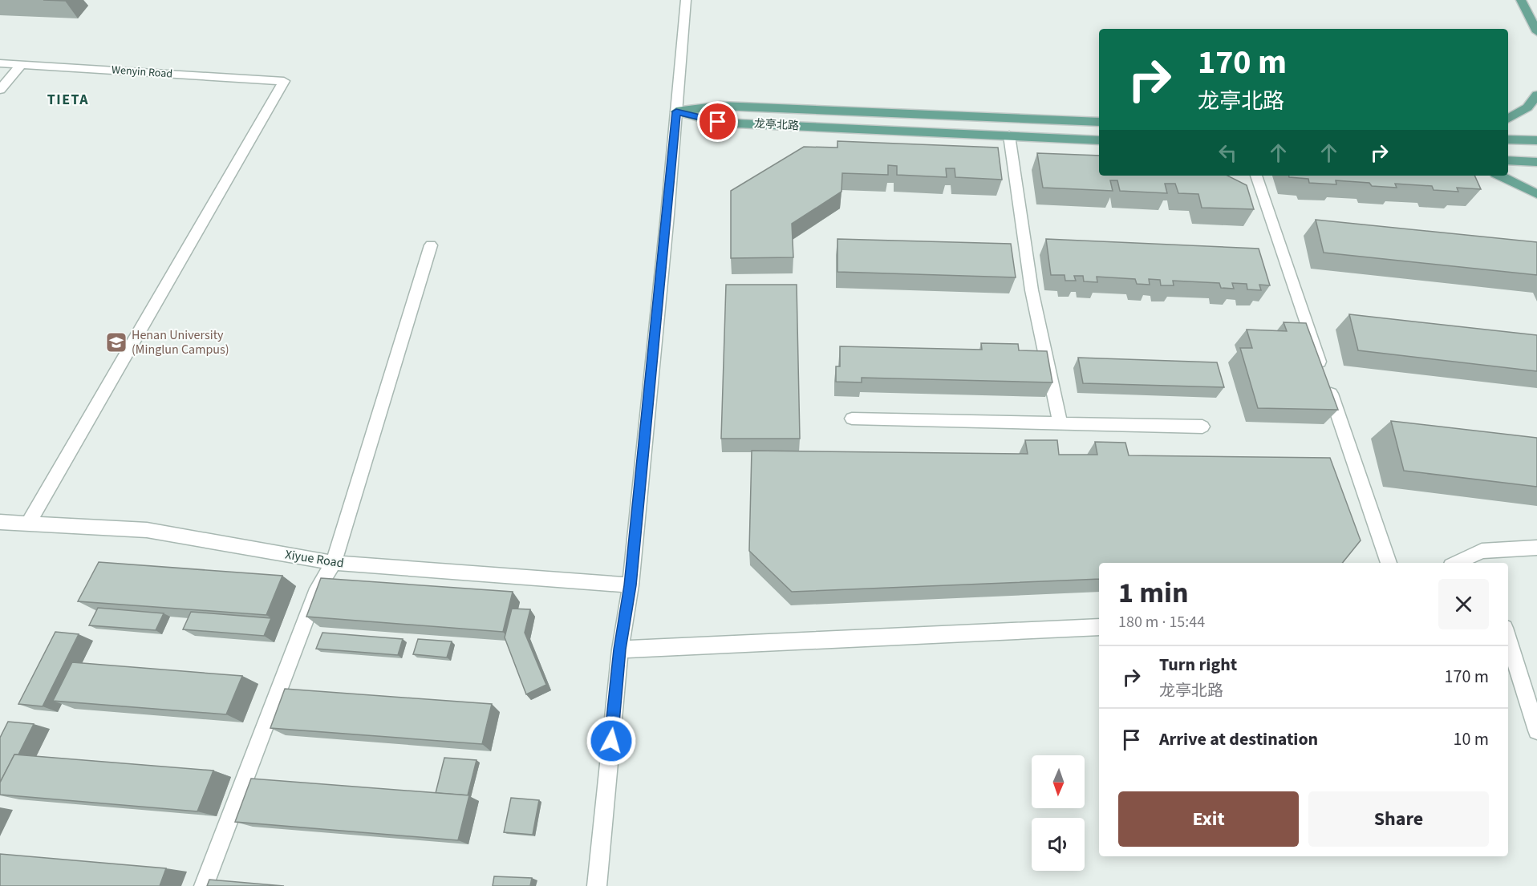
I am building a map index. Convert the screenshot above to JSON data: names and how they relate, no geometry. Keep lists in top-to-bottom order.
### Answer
{
  "streets": {
    "main road": ["龙亭北路"],
    "street": ["Wenyin Road", "Xiyue Road"]
  },
  "crossings": [
    ["Wenyin Road", "Xiyue Road"]
  ],
  "districts": ["TIETA"],
  "places": {
    "school or university": ["Henan University (Minglun Campus)"]
  },
  "north": "bottom",
  "page": {
    "turn": ["170 m", "龙亭北路"],
    "heading": ["1 min", "180 m · 15:44"],
    "list": [
      {
        "name": "Turn right",
        "note": "龙亭北路",
        "value": "170 m"
      },
      {
        "name": "Arrive at destination",
        "value": "10 m"
      }
    ],
    "buttons": ["Exit", "Share"]
  }
}
